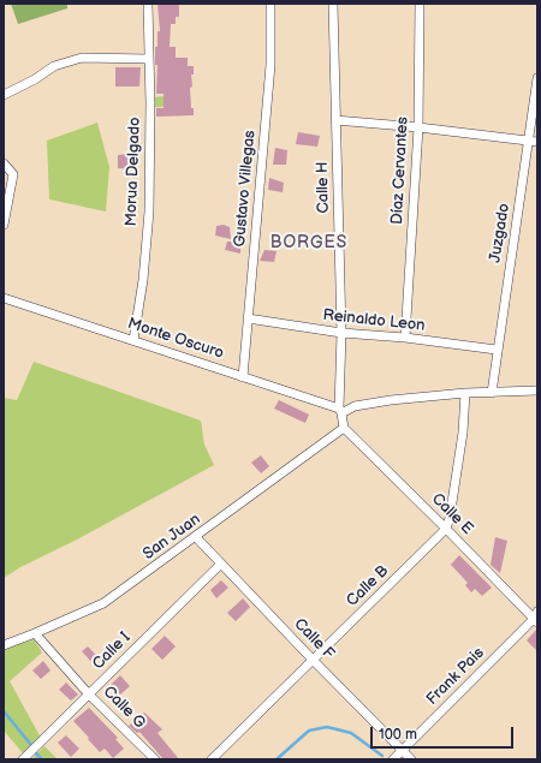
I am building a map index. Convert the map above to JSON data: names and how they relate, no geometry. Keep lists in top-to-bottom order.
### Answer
{
  "streets": {
    "street": [
      "Díaz Cervantes",
      "Morua Delgado",
      "Calle H",
      "Gustavo Villegas",
      "Juzgado",
      "Reinaldo Leon",
      "Monte Oscuro",
      "Calle E",
      "San Juan",
      "Calle B",
      "Calle F",
      "Calle I",
      "Frank Pais",
      "Calle G"
    ]
  },
  "crossings": [
    ["Díaz Cervantes", "Reinaldo Leon"],
    ["Morua Delgado", "Monte Oscuro"],
    ["Calle H", "Reinaldo Leon"],
    ["Calle H", "Monte Oscuro"],
    ["Calle H", "Calle E"],
    ["Calle H", "San Juan"],
    ["Gustavo Villegas", "Reinaldo Leon"],
    ["Gustavo Villegas", "Monte Oscuro"],
    ["Juzgado", "Reinaldo Leon"],
    ["Calle E", "San Juan"],
    ["Calle E", "Calle B"],
    ["Calle E", "Frank Pais"],
    ["San Juan", "Calle F"],
    ["San Juan", "Calle G"],
    ["Calle B", "Calle F"],
    ["Calle F", "Calle I"],
    ["Calle F", "Frank Pais"],
    ["Calle I", "Calle G"]
  ],
  "districts": ["BORGES"],
  "scale_bar": "100 m"
}
